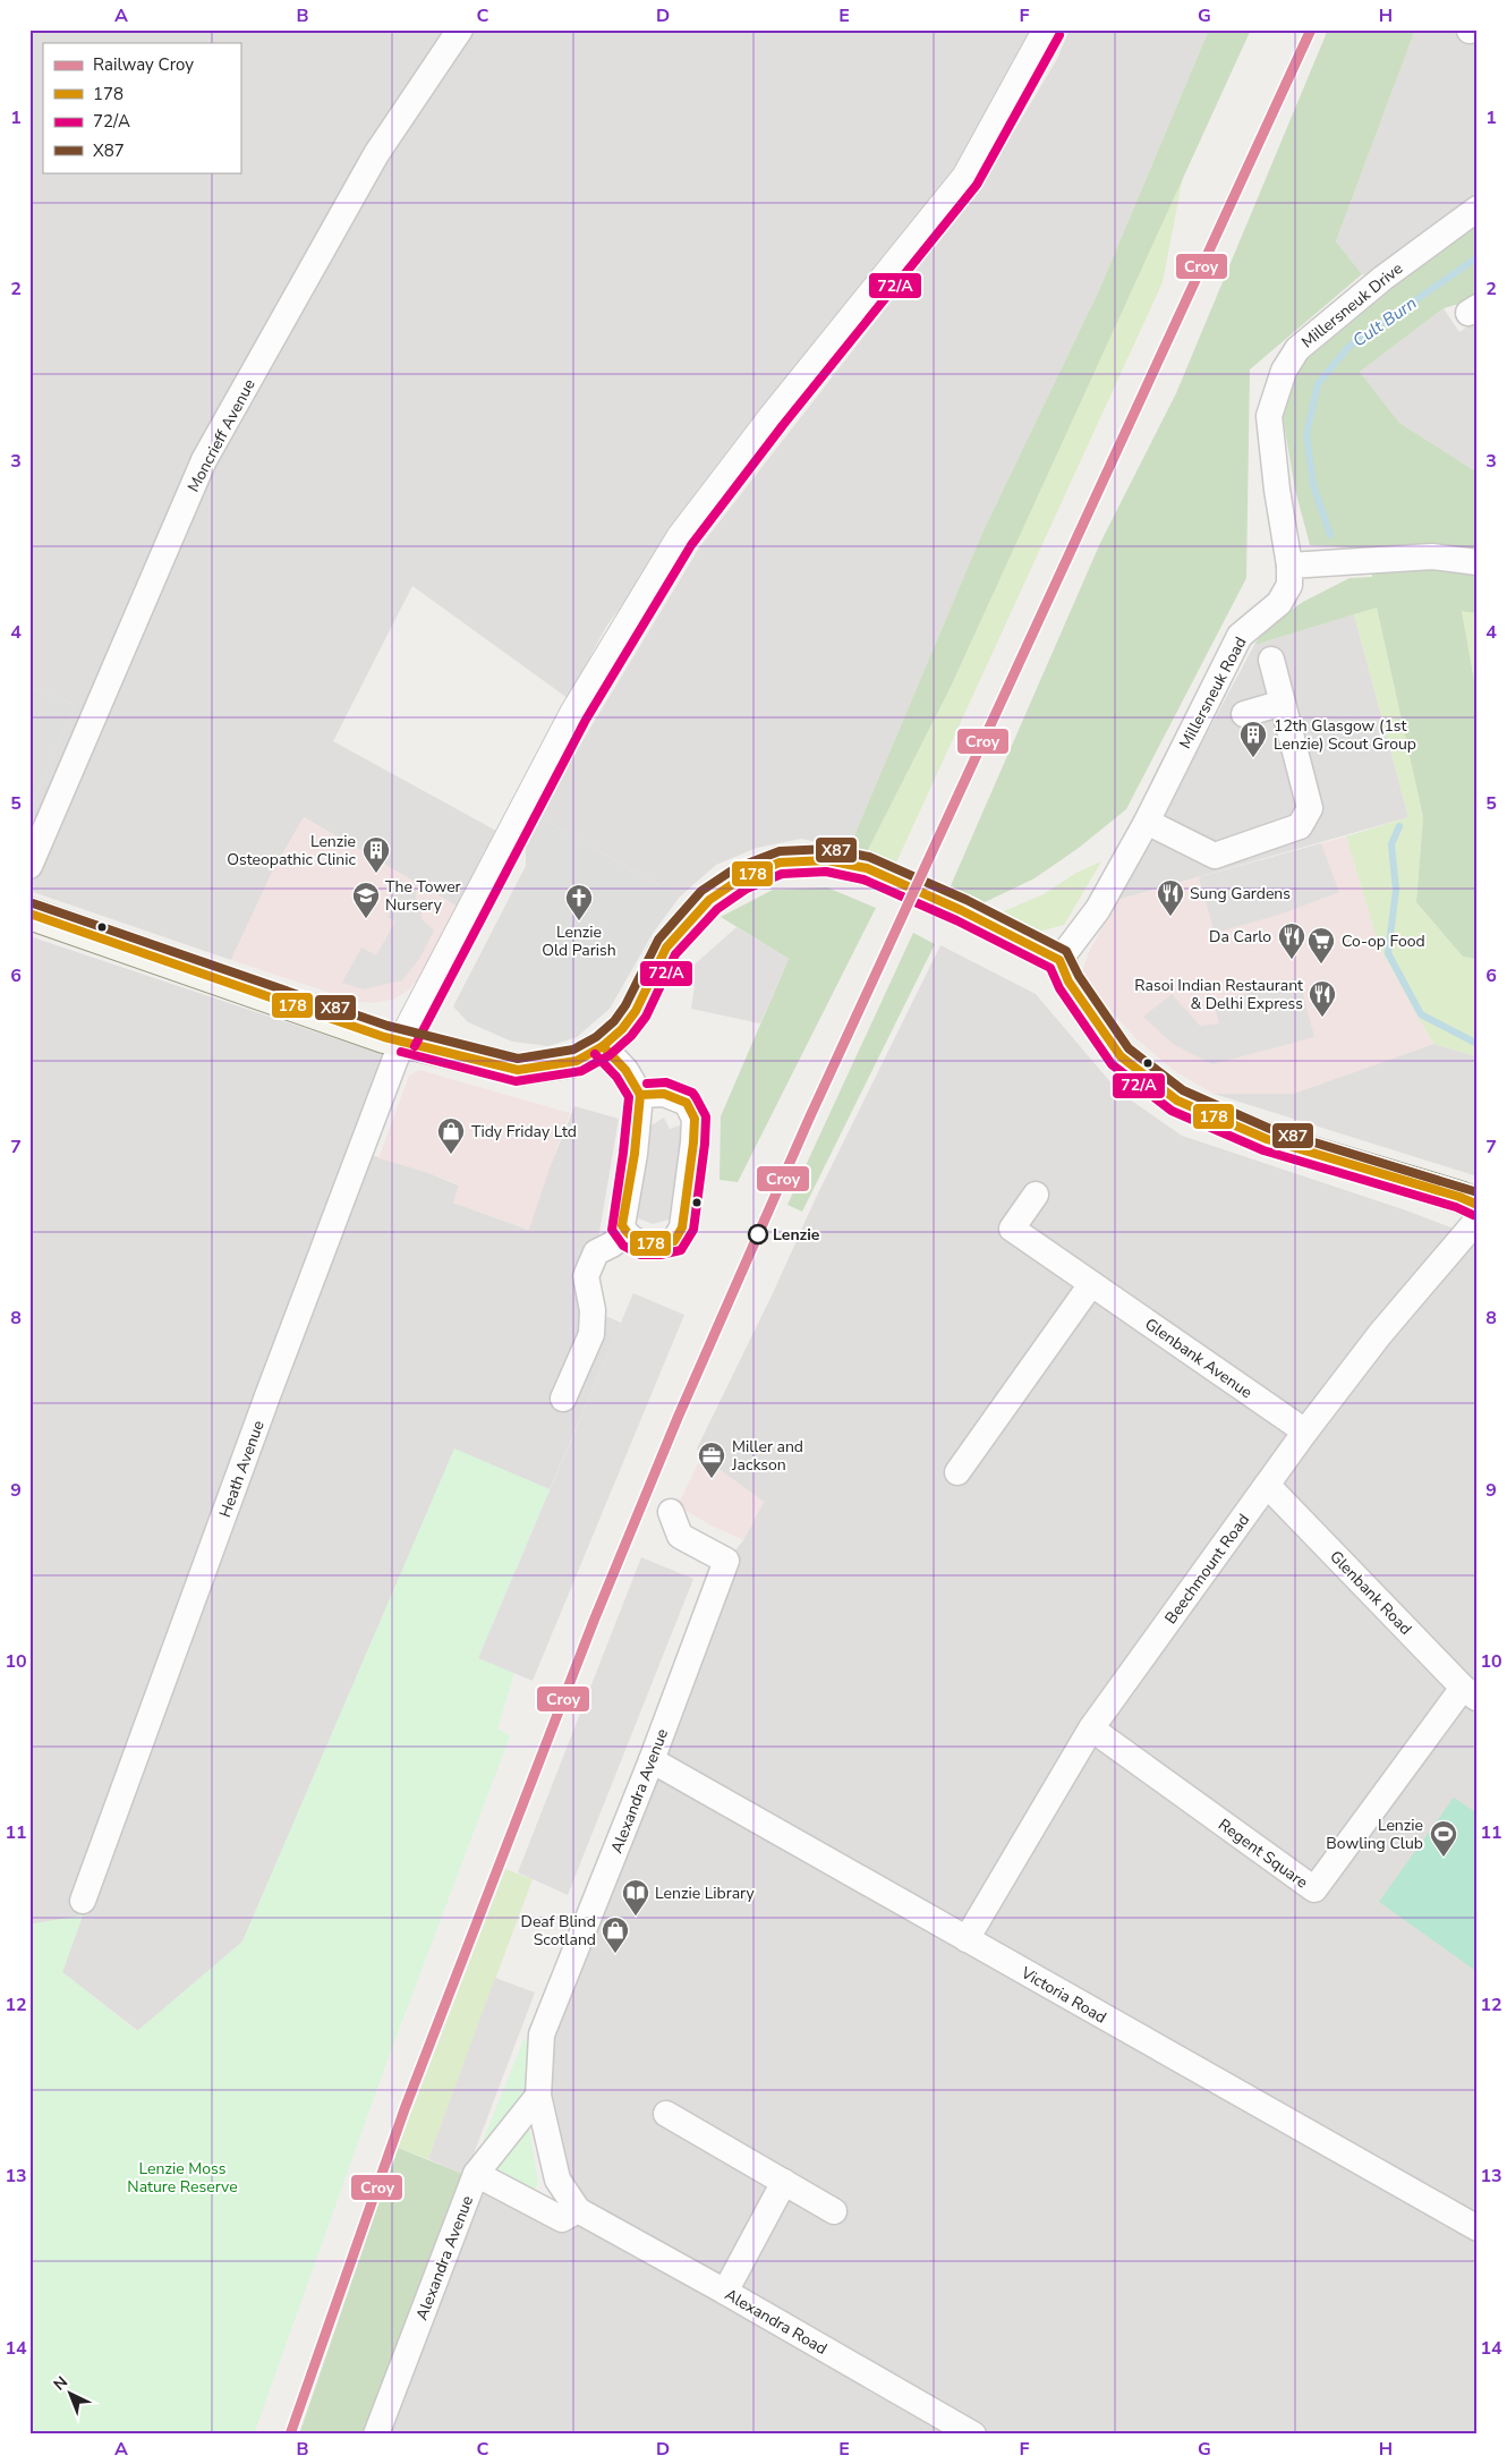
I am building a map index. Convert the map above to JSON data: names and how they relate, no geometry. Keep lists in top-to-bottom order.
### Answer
{
  "streets": {
    "street": [
      "Millersneuk Drive",
      "Moncrieff Avenue",
      "Millersneuk Road",
      "Glenbank Avenue",
      "Heath Avenue",
      "Beechmount Road",
      "Glenbank Road",
      "Alexandra Avenue",
      "Regent Square",
      "Victoria Road",
      "Alexandra Road"
    ]
  },
  "crossings": [
    ["Millersneuk Drive", "Millersneuk Road"],
    ["Glenbank Avenue", "Beechmount Road"],
    ["Beechmount Road", "Glenbank Road"],
    ["Beechmount Road", "Regent Square"],
    ["Beechmount Road", "Victoria Road"],
    ["Glenbank Road", "Regent Square"],
    ["Alexandra Avenue", "Victoria Road"],
    ["Alexandra Avenue", "Alexandra Road"]
  ],
  "water": ["Cult Burn"],
  "parks": ["Lenzie Moss Nature Reserve"],
  "places": {
    "building": ["12th Glasgow (1st Lenzie) Scout Group", "Lenzie Osteopathic Clinic"],
    "restaurant": ["Sung Gardens", "Da Carlo", "Rasoi Indian Restaurant & Delhi Express"],
    "school or university": ["The Tower Nursery"],
    "church": ["Lenzie Old Parish"],
    "supermarket": ["Co-op Food"],
    "shop": ["Tidy Friday Ltd", "Deaf Blind Scotland"],
    "other": ["Lenzie"],
    "office": ["Miller and Jackson"],
    "sports": ["Lenzie Bowling Club"],
    "library": ["Lenzie Library"]
  },
  "lines": [
    "rail line Croy",
    "transit line 72/A",
    "transit line X87",
    "transit line 178"
  ],
  "legend": [
    "Railway Croy",
    "178",
    "72/A",
    "X87"
  ],
  "north": "top left",
  "grid": {
    "columns": [
      "A",
      "B",
      "C",
      "D",
      "E",
      "F",
      "G",
      "H"
    ],
    "rows": [
      "1",
      "2",
      "3",
      "4",
      "5",
      "6",
      "7",
      "8",
      "9",
      "10",
      "11",
      "12",
      "13",
      "14"
    ]
  }
}
